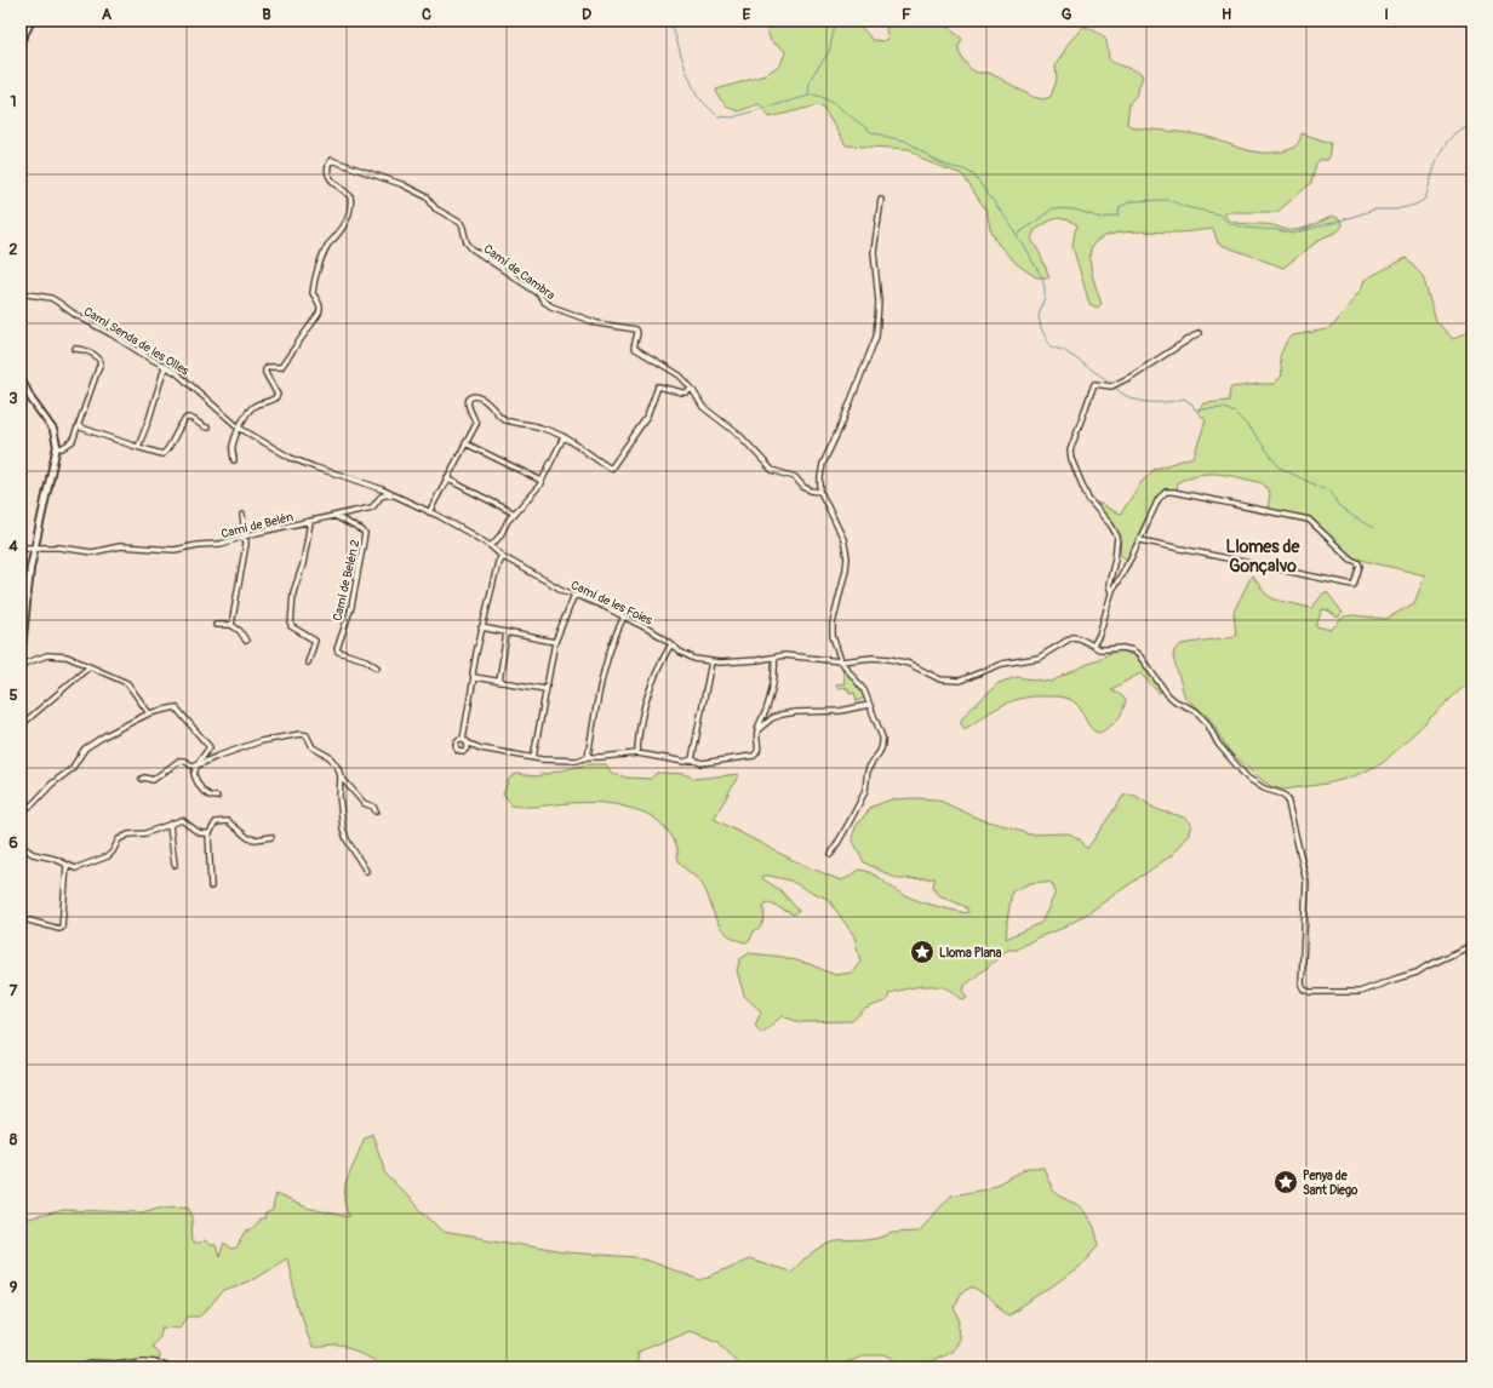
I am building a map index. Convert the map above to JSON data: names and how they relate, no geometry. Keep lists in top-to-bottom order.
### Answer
{
  "streets": {
    "street": [
      "Camí de Cambra",
      "Camí Senda de les Olles",
      "Camí de Belén",
      "Camí de Belén 2",
      "Camí de les Foies"
    ]
  },
  "crossings": [
    ["Camí de Cambra", "Camí Senda de les Olles"],
    ["Camí Senda de les Olles", "Camí de Belén"],
    ["Camí Senda de les Olles", "Camí de les Foies"],
    ["Camí de Belén", "Camí de Belén 2"],
    ["Camí de Belén", "Camí de les Foies"]
  ],
  "districts": ["Llomes de Gonçalvo"],
  "places": {
    "place": ["Lloma Plana", "Penya de Sant Diego"]
  },
  "grid": {
    "columns": [
      "A",
      "B",
      "C",
      "D",
      "E",
      "F",
      "G",
      "H",
      "I"
    ],
    "rows": [
      "1",
      "2",
      "3",
      "4",
      "5",
      "6",
      "7",
      "8",
      "9"
    ]
  }
}
